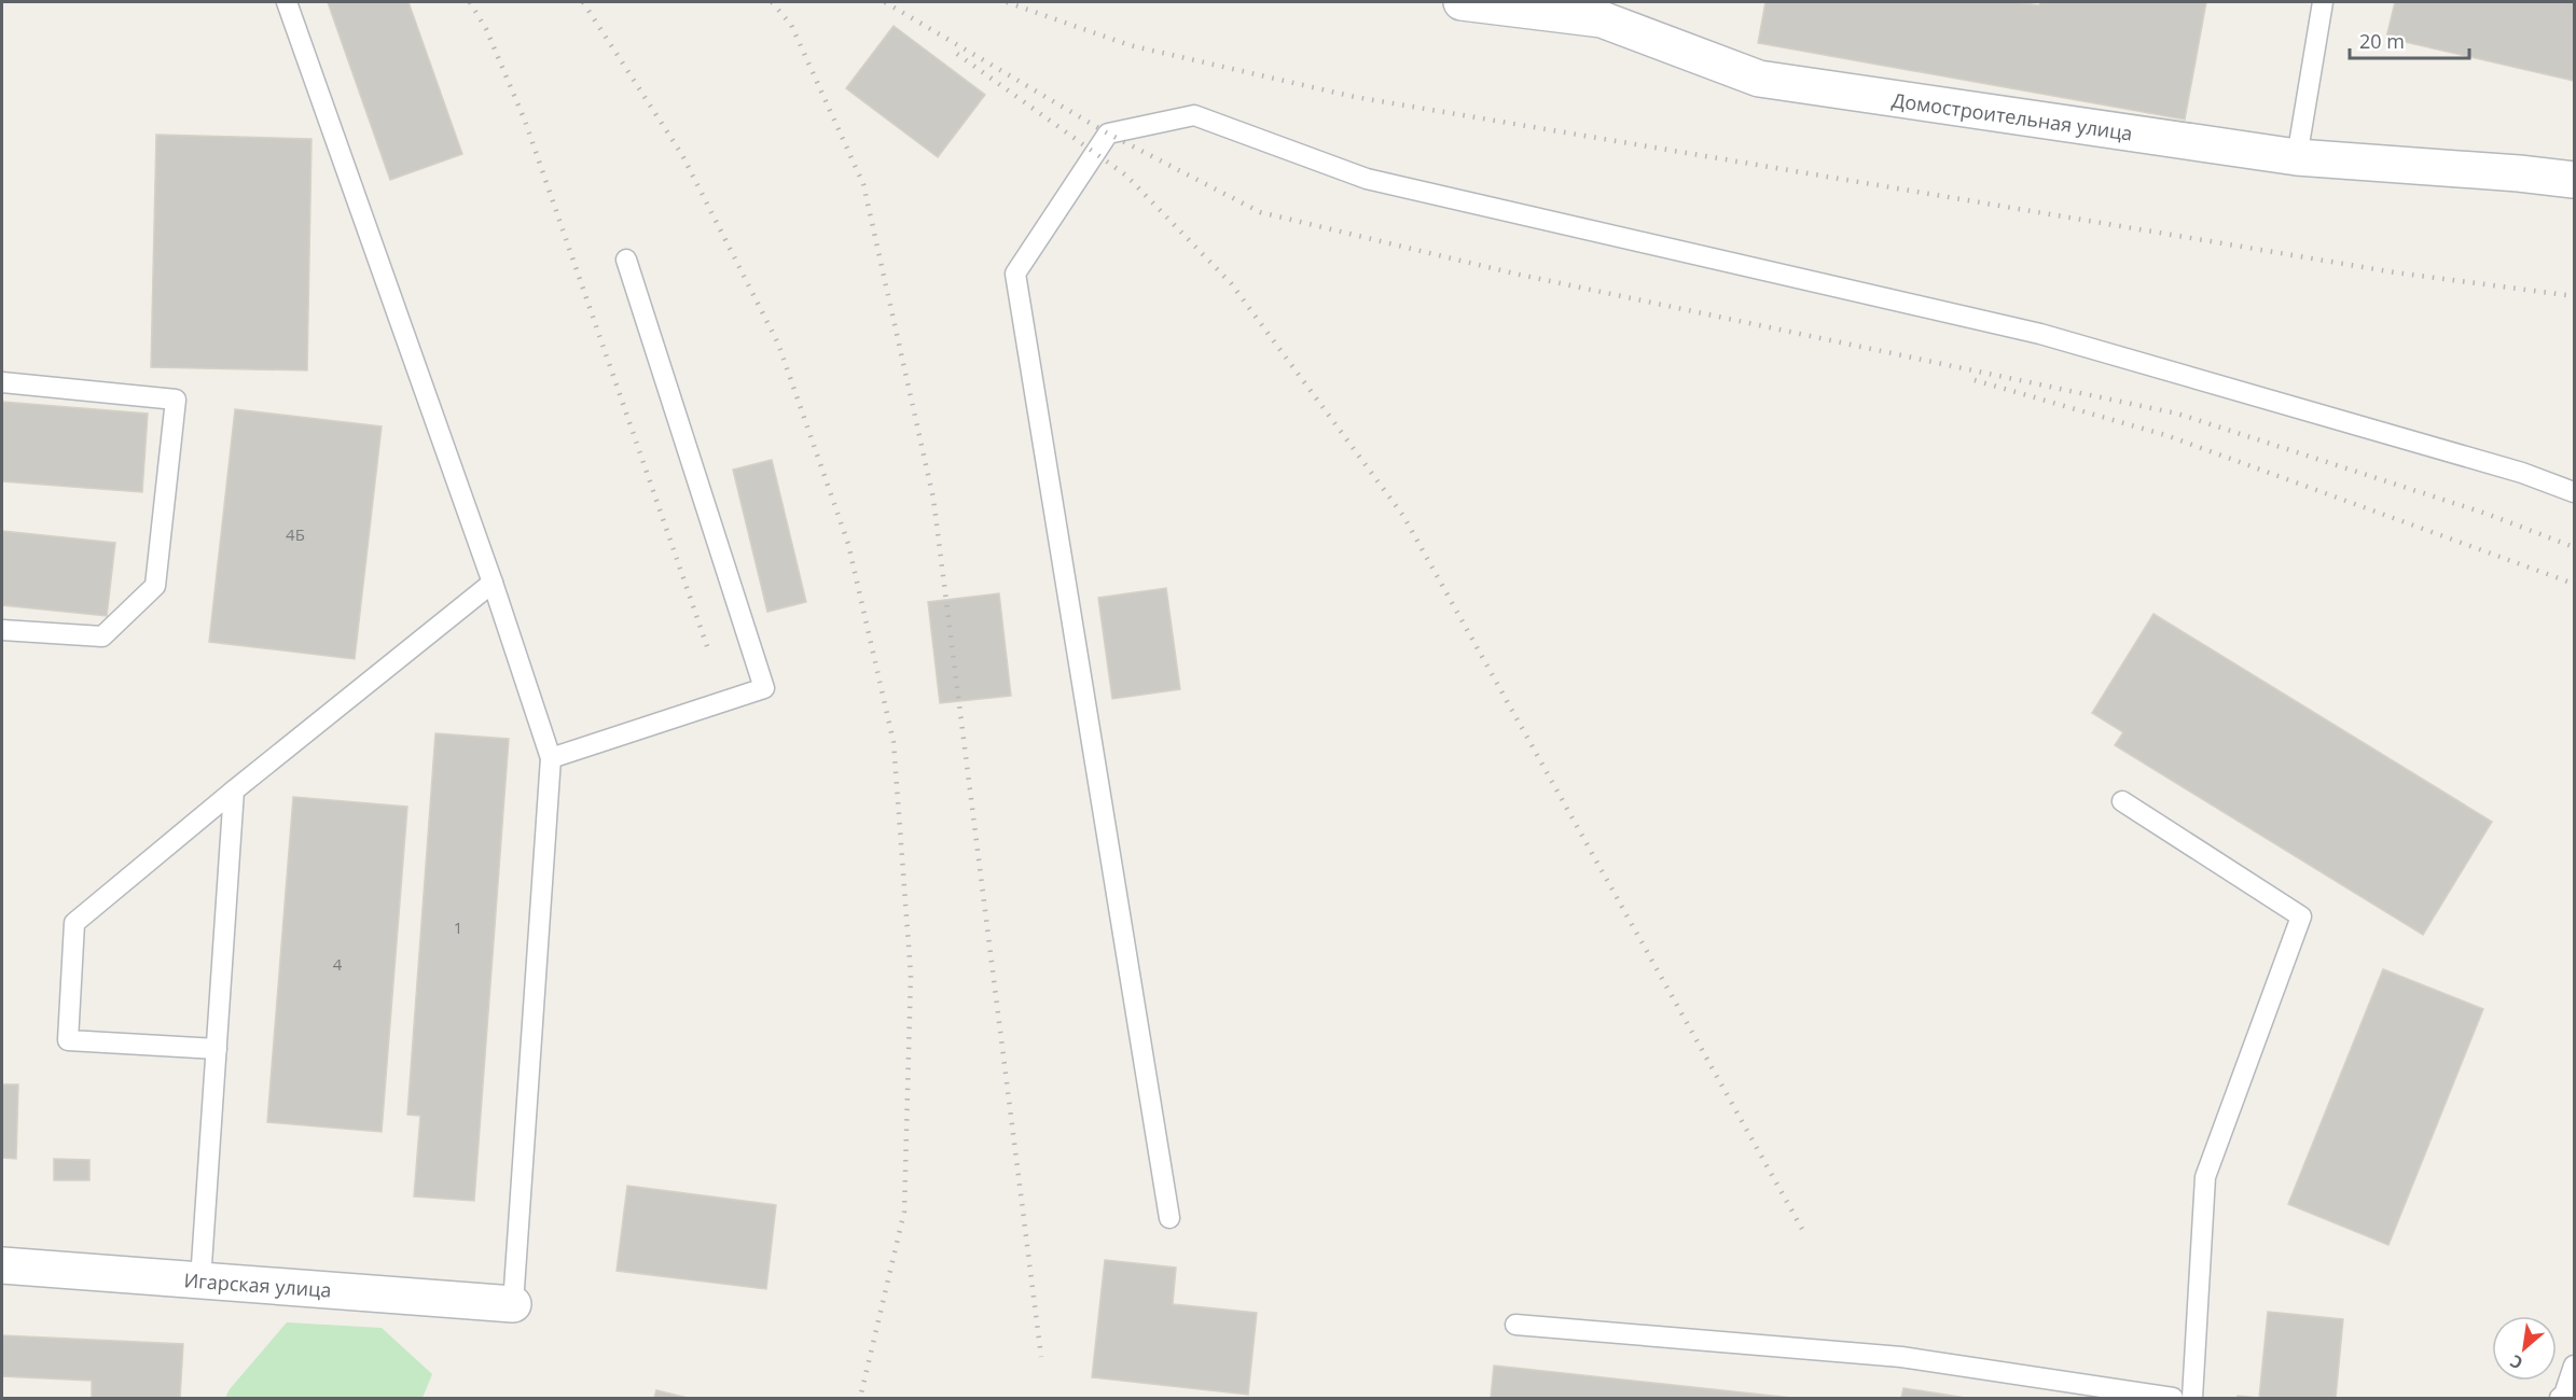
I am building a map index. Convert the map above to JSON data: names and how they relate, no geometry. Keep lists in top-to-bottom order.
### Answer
{
  "streets": {
    "street": ["Домостроительная улица", "Игарская улица"]
  },
  "house_numbers": ["4Б", "1", "4"],
  "scale_bar": "20 m",
  "north": "bottom left"
}
